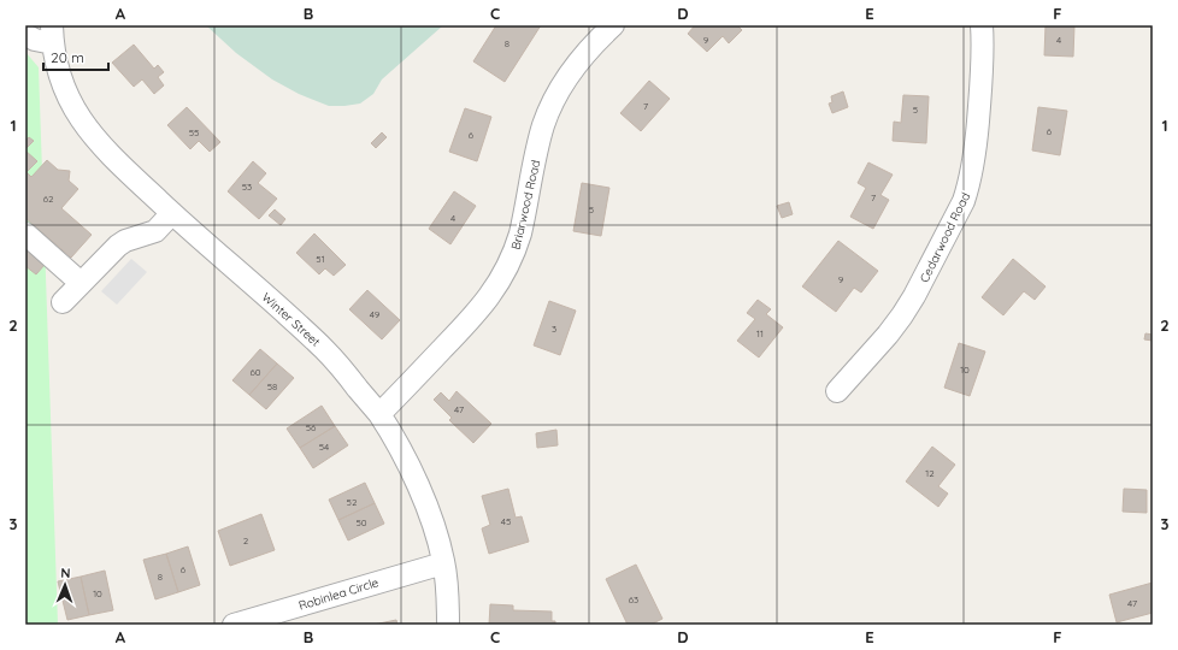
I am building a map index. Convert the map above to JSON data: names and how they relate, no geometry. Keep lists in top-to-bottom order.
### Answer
{
  "streets": {
    "street": [
      "Briarwood Road",
      "Cedarwood Road",
      "Winter Street",
      "Robinlea Circle"
    ]
  },
  "crossings": [
    ["Briarwood Road", "Winter Street"],
    ["Winter Street", "Robinlea Circle"]
  ],
  "house_numbers": [
    "9",
    "4",
    "8",
    "7",
    "5",
    "6",
    "55",
    "6",
    "53",
    "7",
    "62",
    "5",
    "4",
    "51",
    "9",
    "49",
    "3",
    "11",
    "10",
    "60",
    "58",
    "47",
    "56",
    "54",
    "12",
    "52",
    "45",
    "50",
    "2",
    "6",
    "8",
    "10",
    "63",
    "47"
  ],
  "scale_bar": "20 m",
  "north": "top",
  "grid": {
    "columns": [
      "A",
      "B",
      "C",
      "D",
      "E",
      "F"
    ],
    "rows": ["1", "2", "3"]
  }
}
